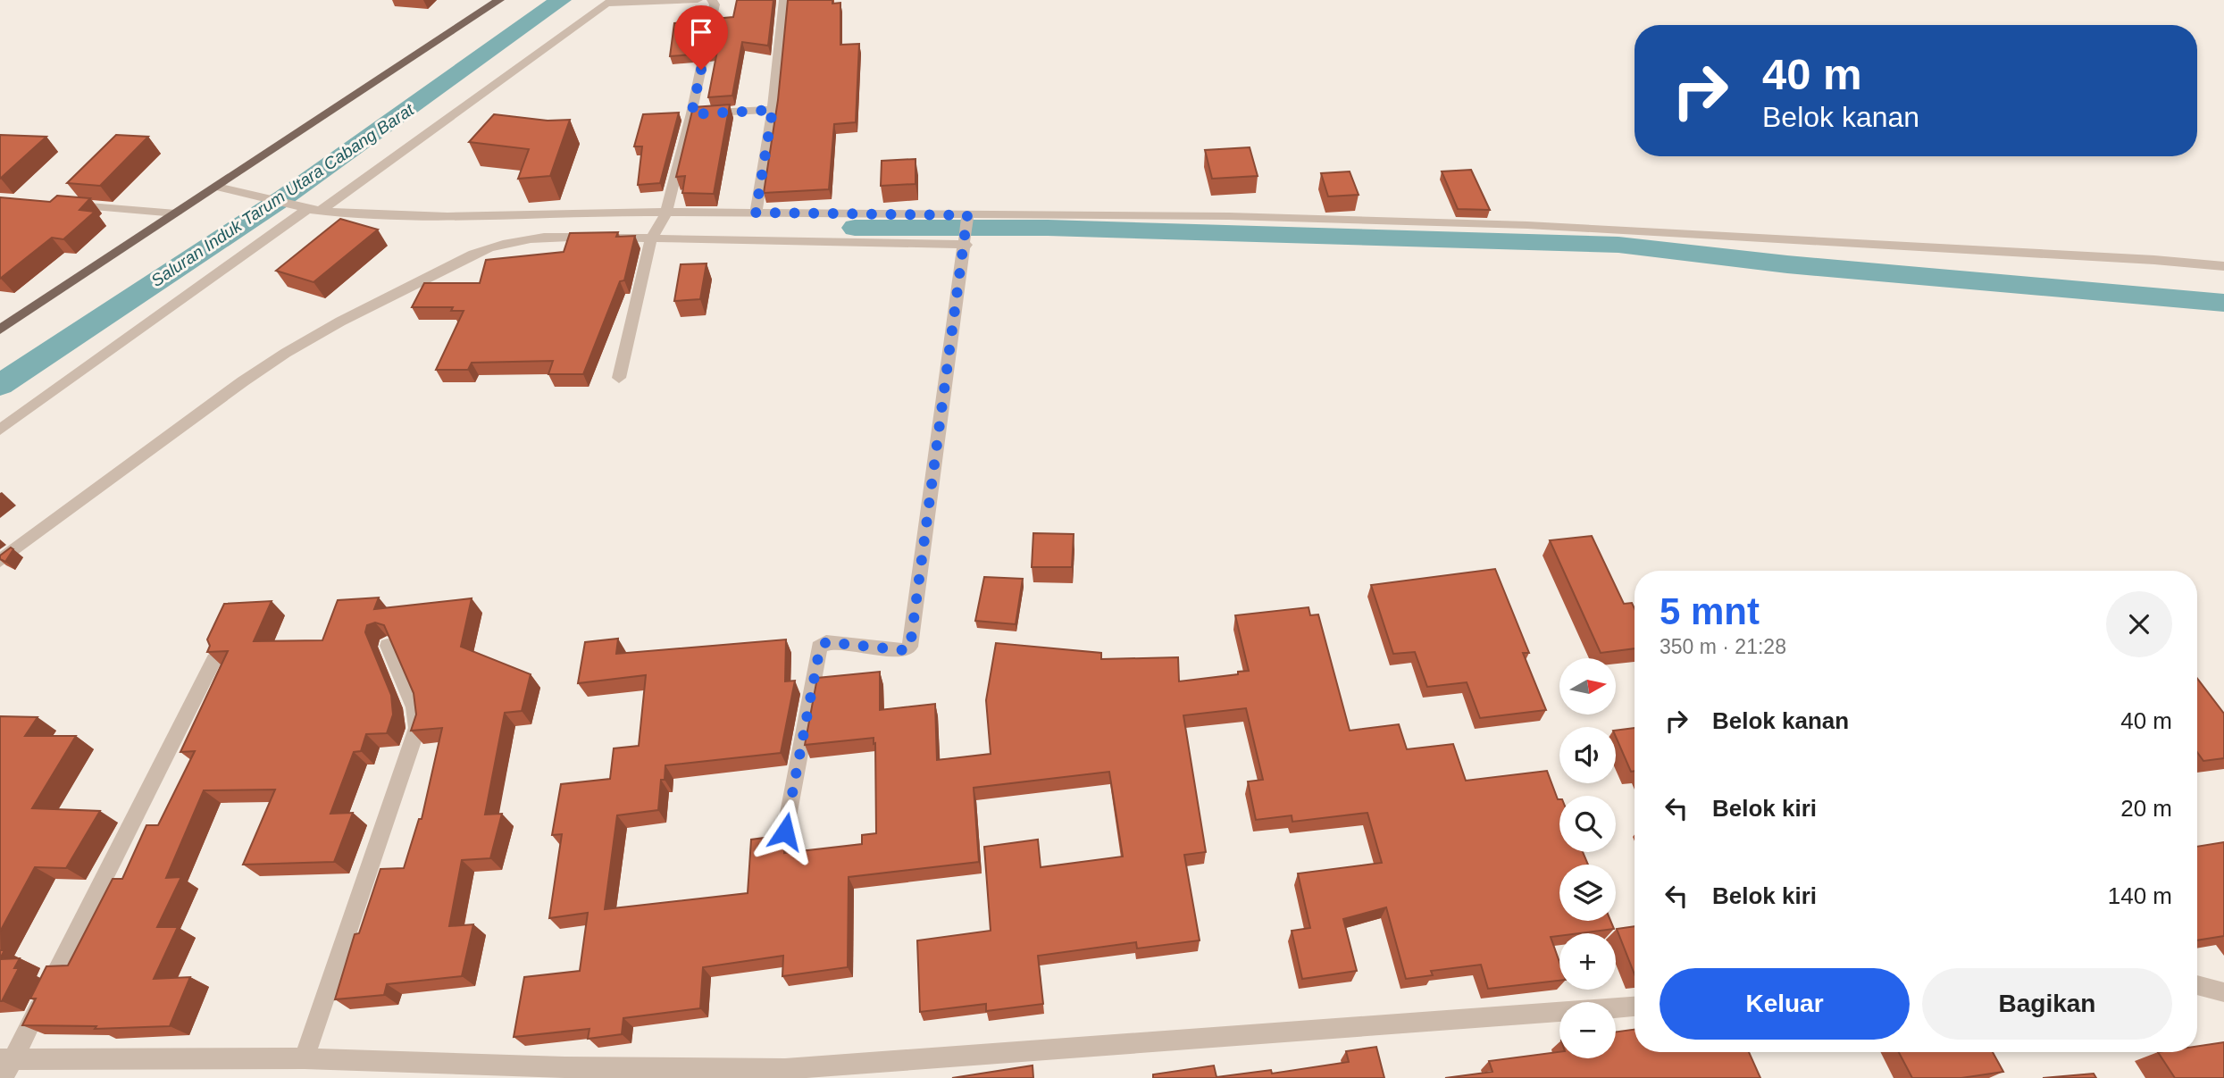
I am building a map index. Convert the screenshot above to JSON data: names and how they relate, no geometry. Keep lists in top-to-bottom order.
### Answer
{
  "water": ["Saluran Induk Tarum Utara Cabang Barat"],
  "north": "right",
  "page": {
    "turn": ["40 m", "Belok kanan"],
    "heading": ["5 mnt", "350 m · 21:28"],
    "map_buttons": ["+", "−"],
    "list": [
      {
        "name": "Belok kanan",
        "value": "40 m"
      },
      {
        "name": "Belok kiri",
        "value": "20 m"
      },
      {
        "name": "Belok kiri",
        "value": "140 m"
      }
    ],
    "buttons": ["Keluar", "Bagikan"]
  }
}
